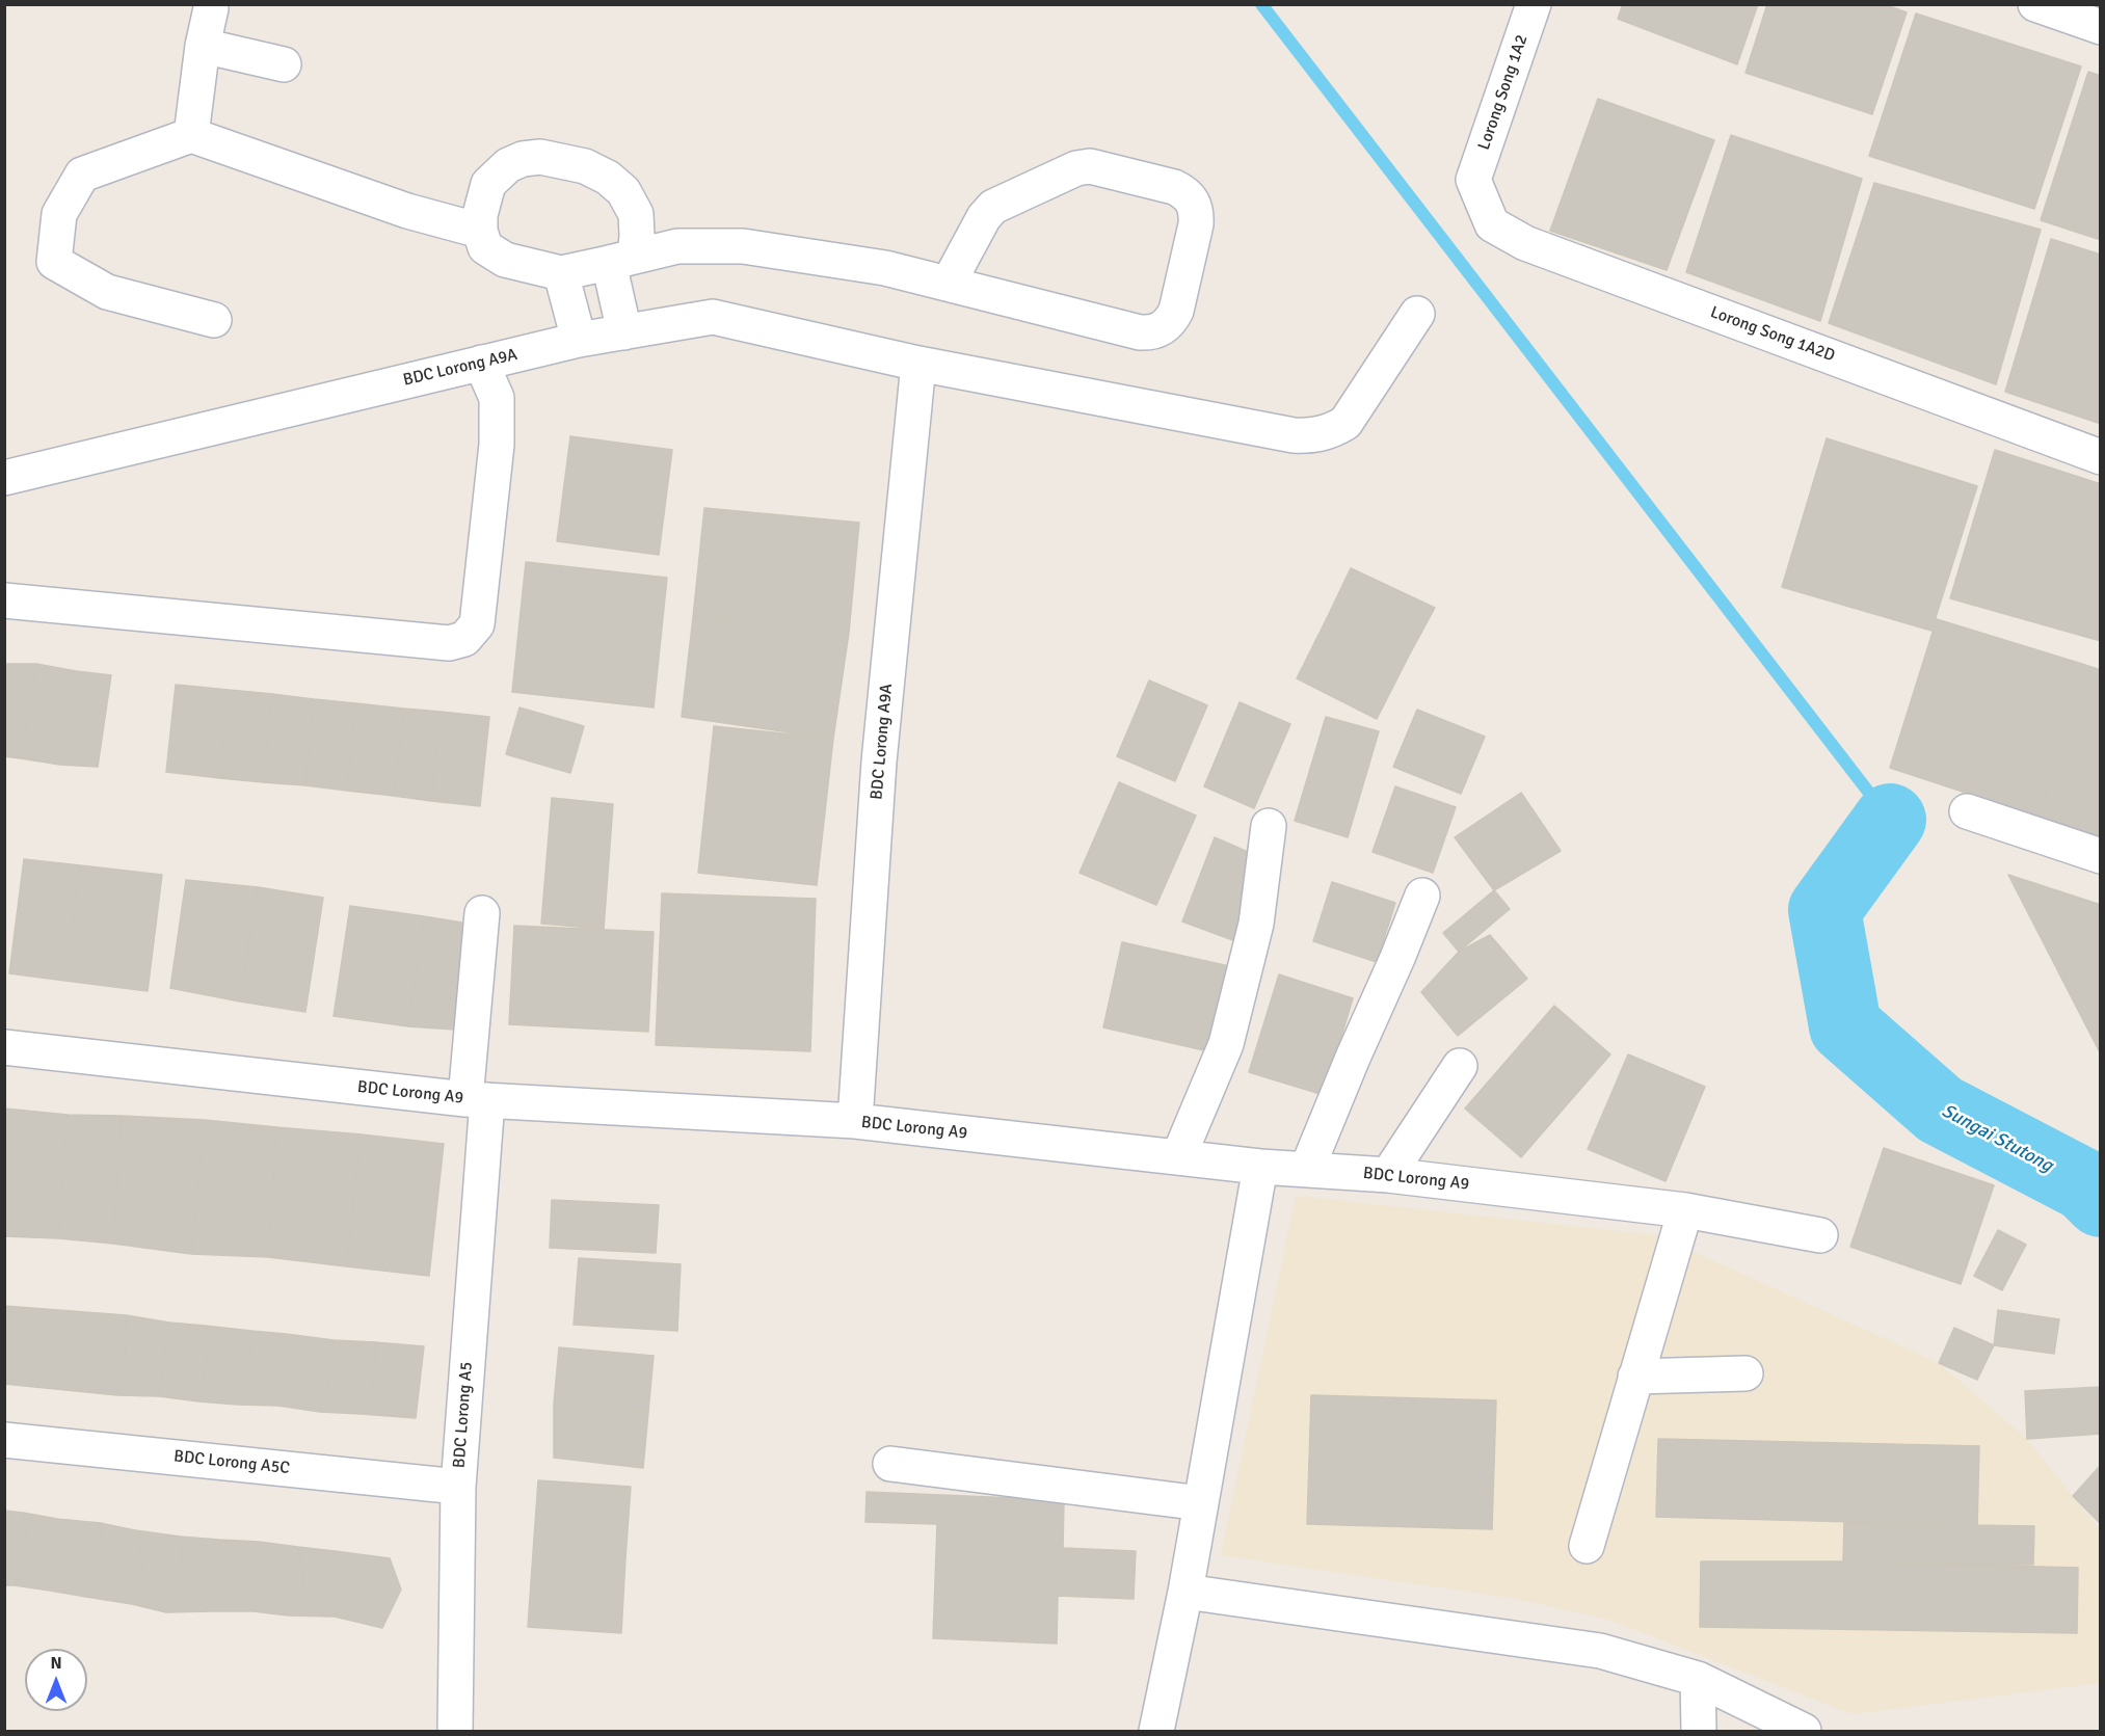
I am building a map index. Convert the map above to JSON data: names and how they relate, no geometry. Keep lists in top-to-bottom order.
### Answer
{
  "streets": {
    "street": [
      "Lorong Song 1A2",
      "Lorong Song 1A2D",
      "BDC Lorong A9A",
      "BDC Lorong A9",
      "BDC Lorong A5",
      "BDC Lorong A5C"
    ]
  },
  "crossings": [
    ["Lorong Song 1A2", "Lorong Song 1A2D"],
    ["BDC Lorong A9A", "BDC Lorong A9"],
    ["BDC Lorong A9", "BDC Lorong A5"],
    ["BDC Lorong A5", "BDC Lorong A5C"]
  ],
  "water": ["Sungai Stutong"],
  "north": "top"
}
